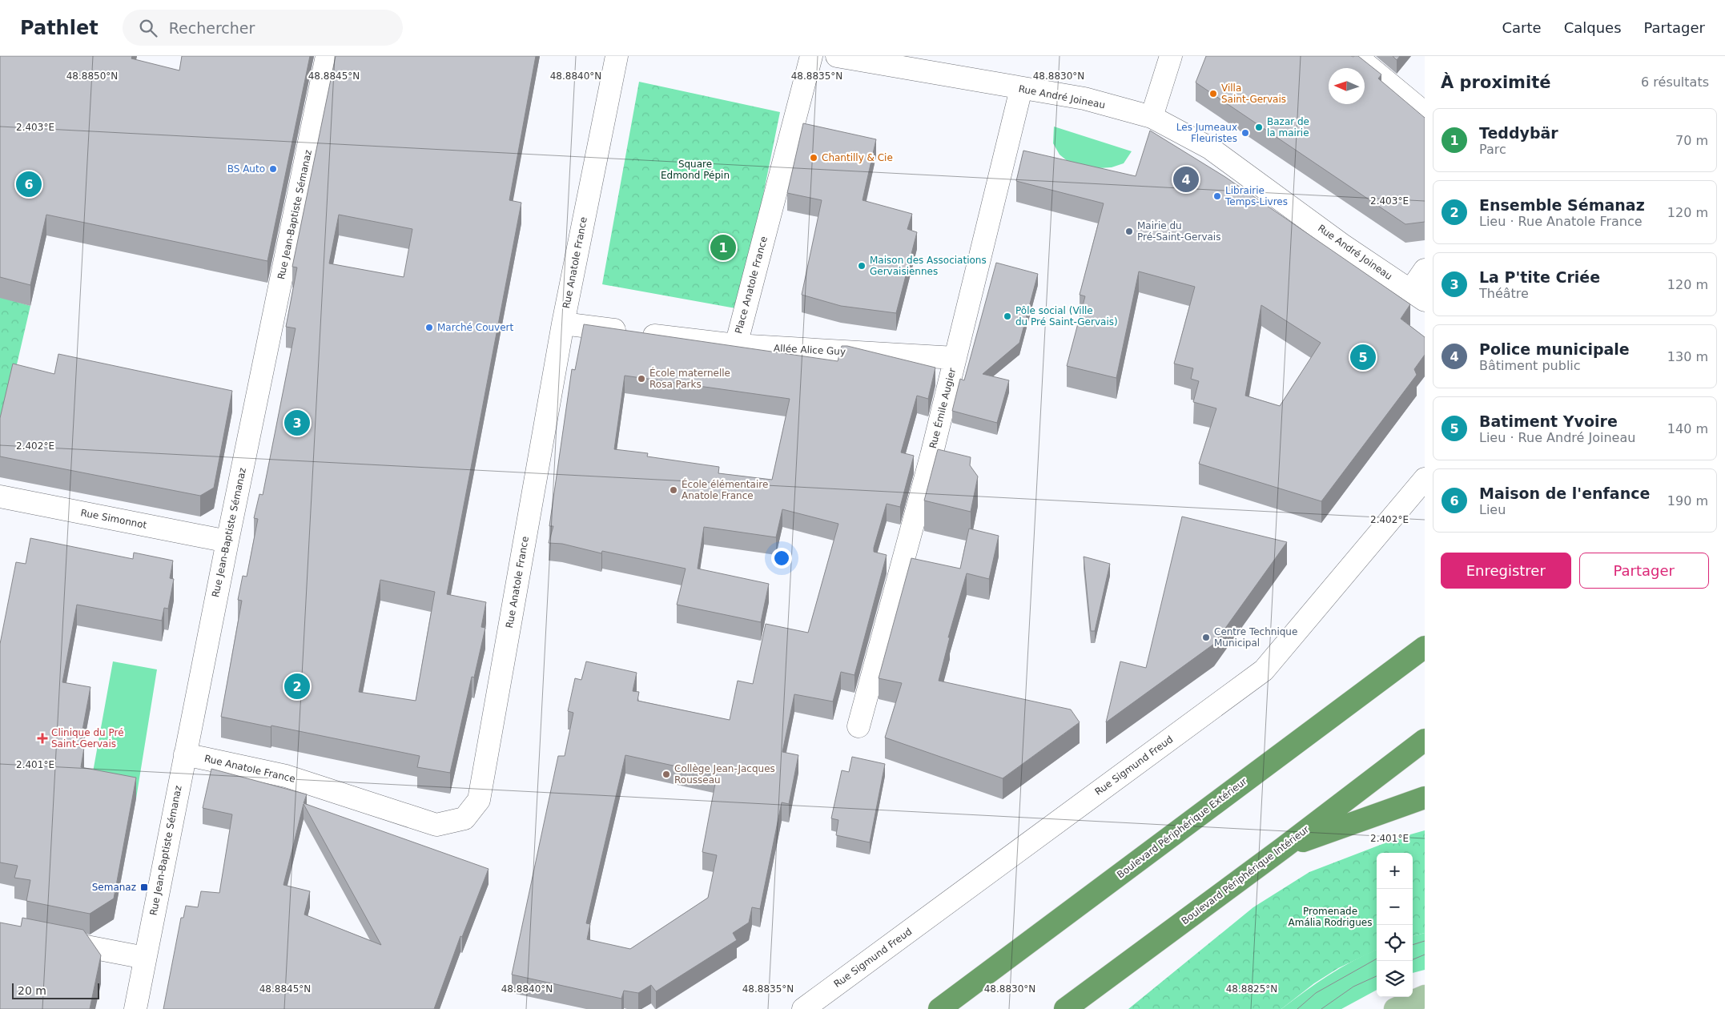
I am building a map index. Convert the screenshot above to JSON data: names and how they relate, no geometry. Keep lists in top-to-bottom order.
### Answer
{
  "streets": {
    "highway": ["Boulevard Périphérique Extérieur", "Boulevard Périphérique Intérieur"],
    "street": [
      "Rue André Joineau",
      "Rue Jean-Baptiste Sémanaz",
      "Rue Anatole France",
      "Place Anatole France",
      "Allée Alice Guy",
      "Rue Émile Augier",
      "Rue Simonnot",
      "Rue Sigmund Freud"
    ]
  },
  "crossings": [
    ["Rue André Joineau", "Rue Émile Augier"],
    ["Rue Jean-Baptiste Sémanaz", "Rue Anatole France"],
    ["Rue Jean-Baptiste Sémanaz", "Rue Simonnot"],
    ["Rue Anatole France", "Place Anatole France"],
    ["Place Anatole France", "Allée Alice Guy"],
    ["Allée Alice Guy", "Rue Émile Augier"]
  ],
  "parks": ["Square Edmond Pépin", "Promenade Amália Rodrigues"],
  "places": {
    "other": [
      "Villa Saint-Gervais",
      "Bazar de la mairie",
      "Les Jumeaux Fleuristes",
      "Chantilly & Cie",
      "BS Auto",
      "Librairie Temps-Livres",
      "Mairie du Pré-Saint-Gervais",
      "Maison des Associations Gervaisiennes",
      "Pôle social (Ville du Pré Saint-Gervais)",
      "Marché Couvert",
      "École maternelle Rosa Parks",
      "École élémentaire Anatole France",
      "Centre Technique Municipal",
      "Collège Jean-Jacques Rousseau"
    ],
    "health": ["Clinique du Pré Saint-Gervais"],
    "transit": ["Semanaz"]
  },
  "scale_bar": "20 m",
  "north": "left",
  "page": {
    "header": "Pathlet",
    "search": "Rechercher",
    "nav": ["Carte", "Calques", "Partager"],
    "heading": ["À proximité", "6 résultats"],
    "list": [
      {
        "mark": "1",
        "name": "Teddybär",
        "note": "Parc",
        "value": "70 m"
      },
      {
        "mark": "2",
        "name": "Ensemble Sémanaz",
        "note": "Lieu · Rue Anatole France",
        "value": "120 m"
      },
      {
        "mark": "3",
        "name": "La P'tite Criée",
        "note": "Théâtre",
        "value": "120 m"
      },
      {
        "mark": "4",
        "name": "Police municipale",
        "note": "Bâtiment public",
        "value": "130 m"
      },
      {
        "mark": "5",
        "name": "Batiment Yvoire",
        "note": "Lieu · Rue André Joineau",
        "value": "140 m"
      },
      {
        "mark": "6",
        "name": "Maison de l'enfance",
        "note": "Lieu",
        "value": "190 m"
      }
    ],
    "pins": [
      "4",
      "6",
      "1",
      "5",
      "3",
      "2"
    ],
    "buttons": ["Enregistrer", "Partager"],
    "map_buttons": ["+", "−"],
    "scale": "20 m"
  },
  "coordinates": [
    "48.8850°N",
    "48.8845°N",
    "48.8840°N",
    "48.8835°N",
    "48.8830°N",
    "2.403°E",
    "2.402°E",
    "2.401°E",
    "48.8825°N"
  ]
}
